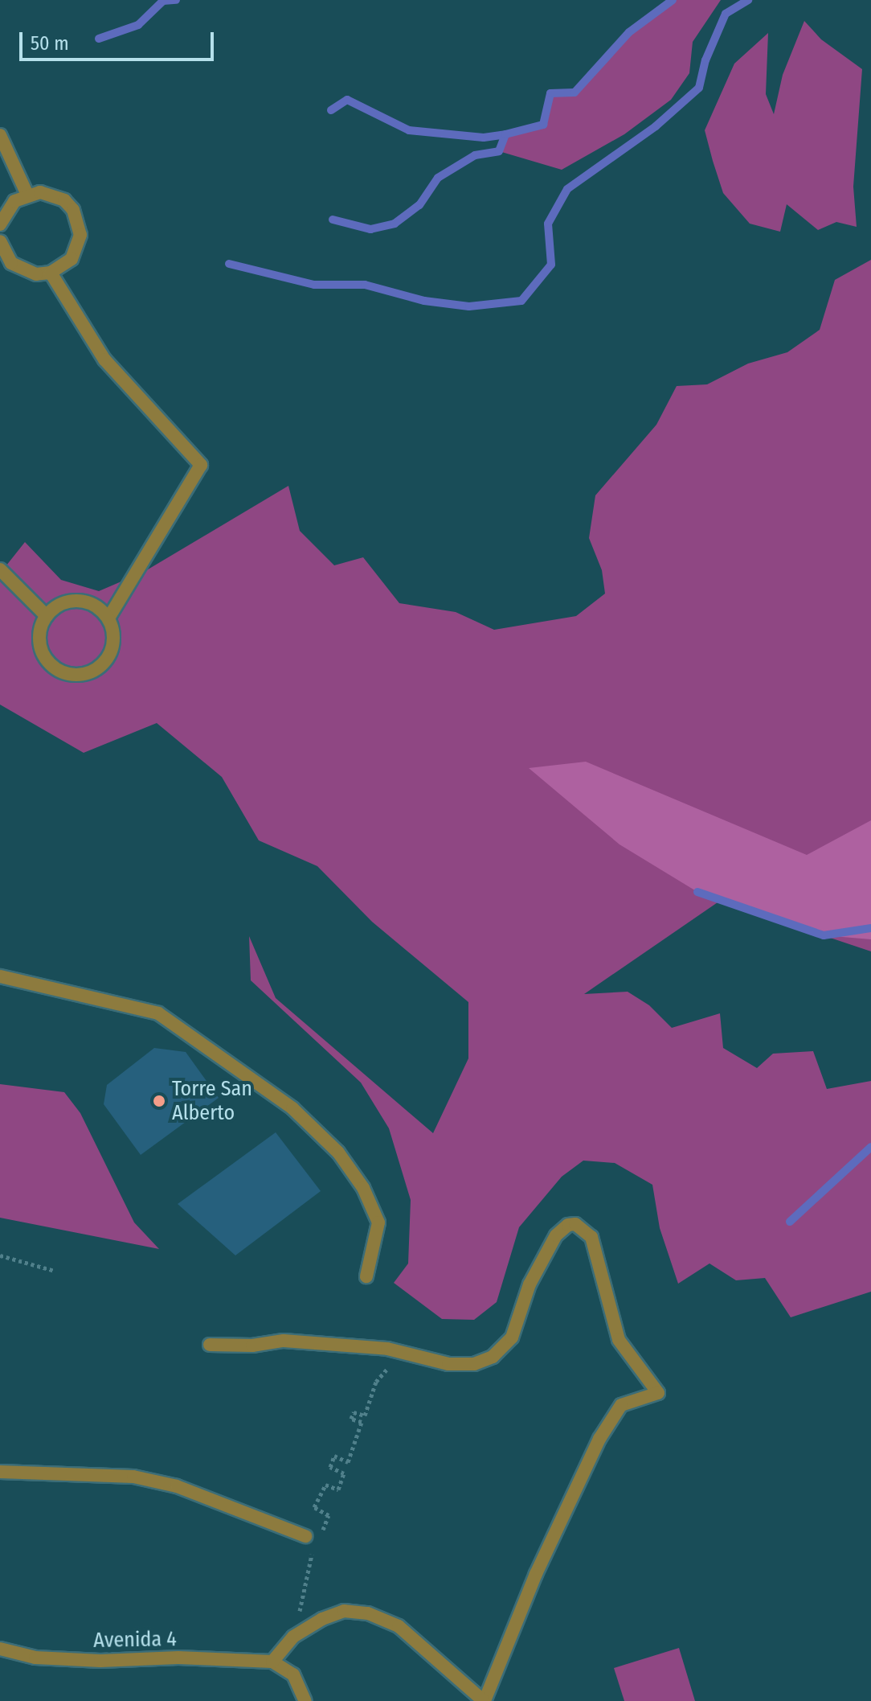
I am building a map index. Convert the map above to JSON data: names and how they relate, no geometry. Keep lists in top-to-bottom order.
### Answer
{
  "streets": {
    "street": ["Avenida 4"]
  },
  "places": ["Torre San Alberto"],
  "scale_bar": "50 m"
}
